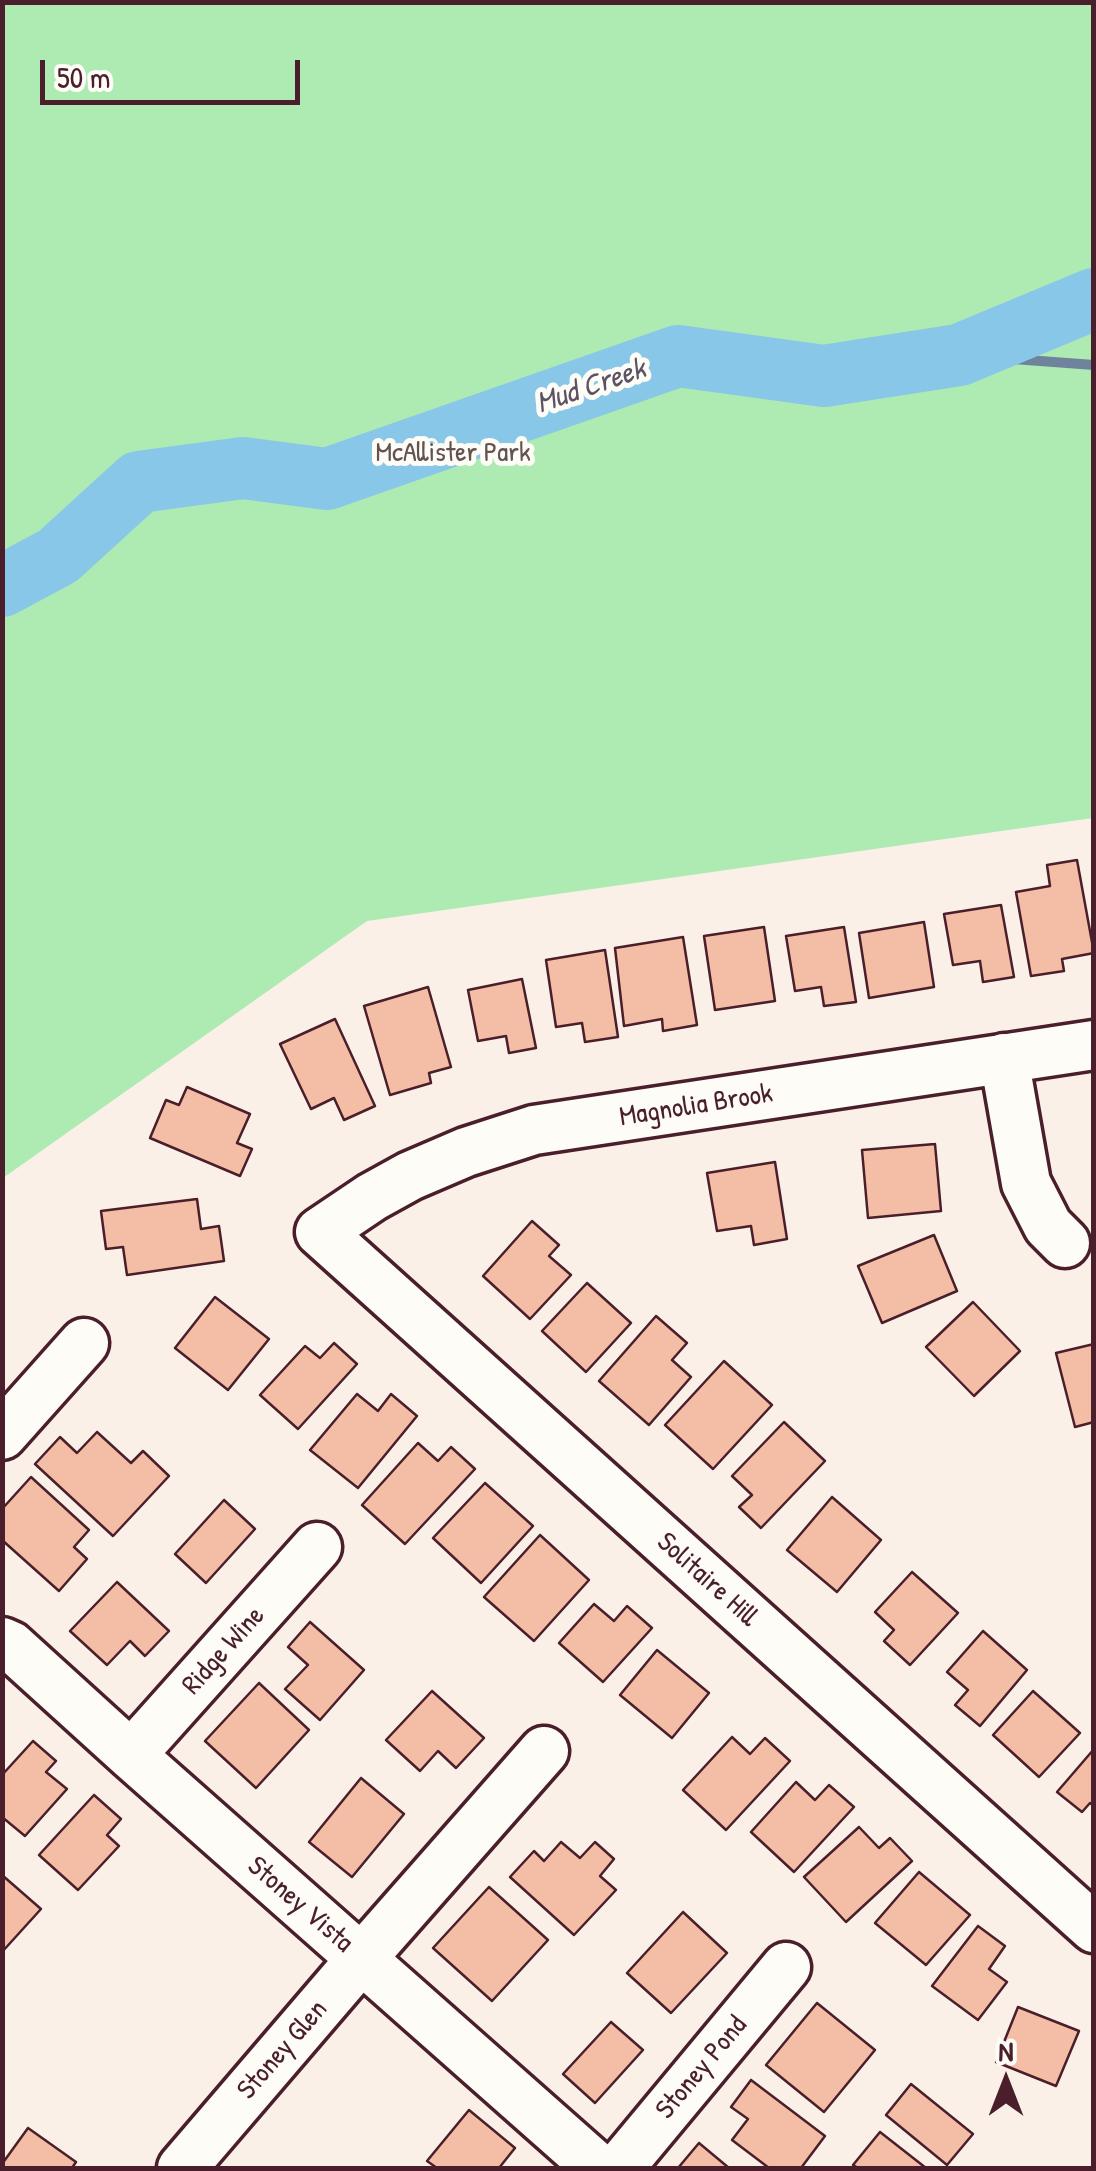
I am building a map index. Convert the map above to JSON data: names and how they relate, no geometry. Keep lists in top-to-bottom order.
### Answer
{
  "streets": {
    "street": [
      "Magnolia Brook",
      "Solitaire Hill",
      "Ridge Wine",
      "Stoney Vista",
      "Stoney Glen",
      "Stoney Pond"
    ]
  },
  "crossings": [
    ["Magnolia Brook", "Solitaire Hill"],
    ["Ridge Wine", "Stoney Vista"],
    ["Stoney Vista", "Stoney Glen"]
  ],
  "water": ["Mud Creek"],
  "parks": ["McAllister Park"],
  "scale_bar": "50 m",
  "north": "top"
}
